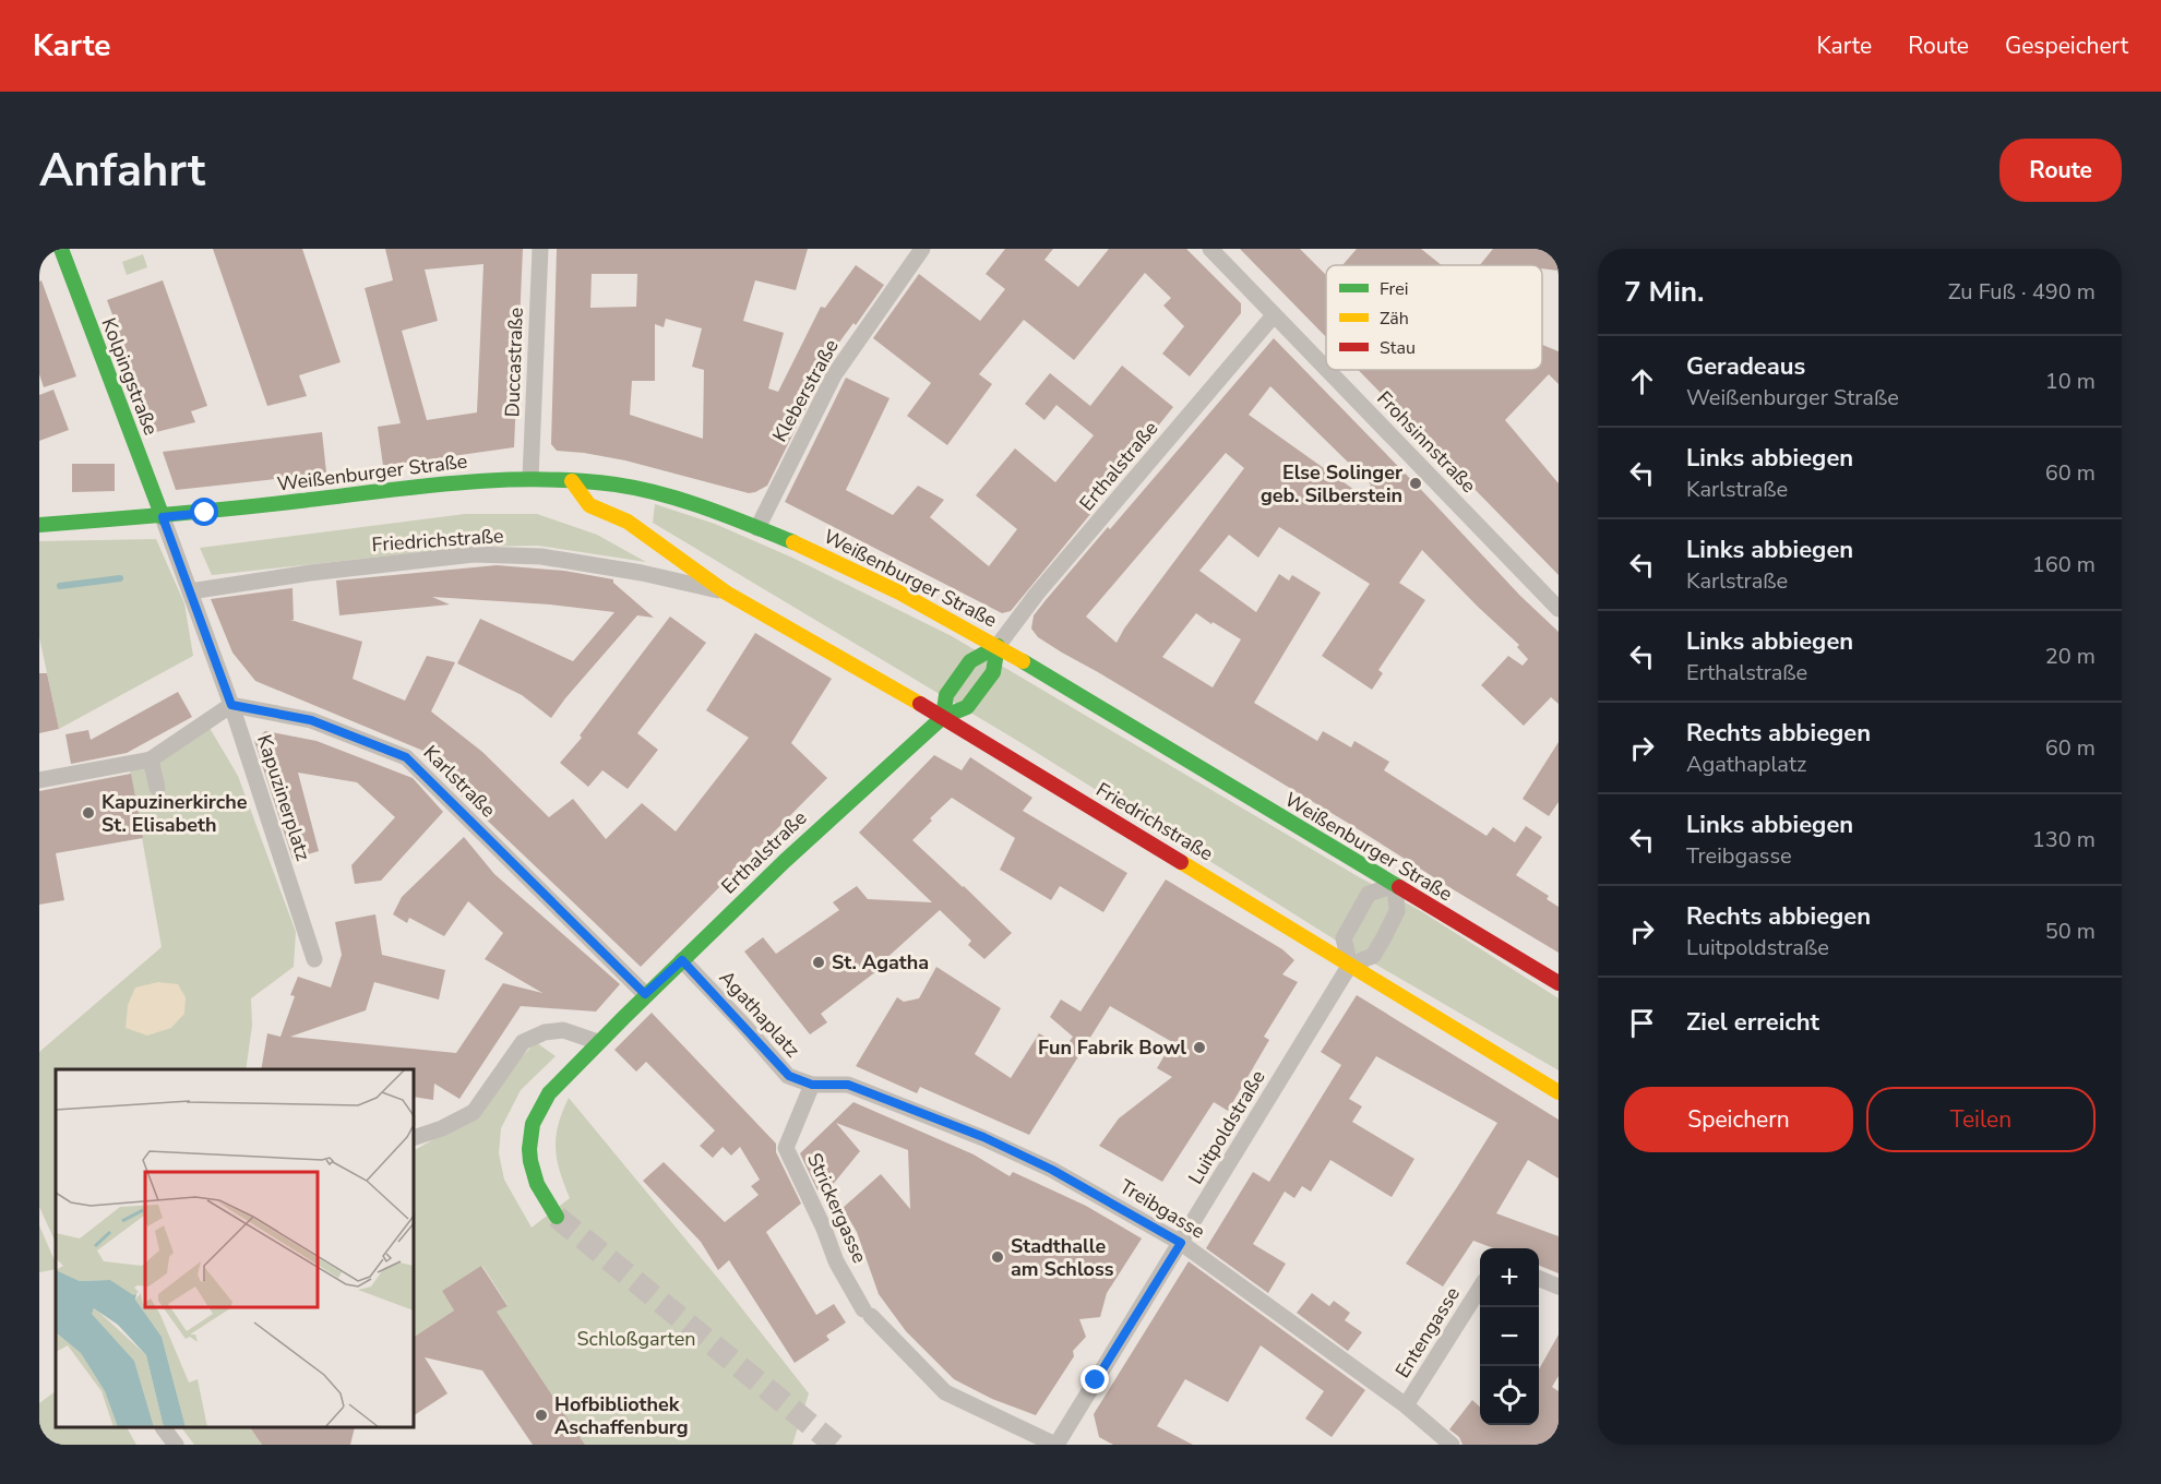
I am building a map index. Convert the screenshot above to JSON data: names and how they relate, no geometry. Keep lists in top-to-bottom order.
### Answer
{
  "streets": {
    "main road": [
      "Kolpingstraße",
      "Erthalstraße",
      "Weißenburger Straße",
      "Friedrichstraße"
    ],
    "street": [
      "Duccastraße",
      "Kleberstraße",
      "Frohsinnstraße",
      "Karlstraße",
      "Kapuzinerplatz",
      "Agathaplatz",
      "Luitpoldstraße",
      "Strickergasse",
      "Treibgasse",
      "Entengasse"
    ]
  },
  "crossings": [
    ["Duccastraße", "Weißenburger Straße"],
    ["Kolpingstraße", "Weißenburger Straße"],
    ["Kleberstraße", "Weißenburger Straße"],
    ["Frohsinnstraße", "Erthalstraße"],
    ["Erthalstraße", "Weißenburger Straße"],
    ["Erthalstraße", "Friedrichstraße"],
    ["Erthalstraße", "Karlstraße"],
    ["Erthalstraße", "Agathaplatz"],
    ["Weißenburger Straße", "Friedrichstraße"],
    ["Weißenburger Straße", "Luitpoldstraße"],
    ["Friedrichstraße", "Luitpoldstraße"],
    ["Karlstraße", "Kapuzinerplatz"],
    ["Agathaplatz", "Strickergasse"],
    ["Agathaplatz", "Treibgasse"],
    ["Luitpoldstraße", "Strickergasse"],
    ["Luitpoldstraße", "Treibgasse"],
    ["Strickergasse", "Treibgasse"],
    ["Treibgasse", "Entengasse"]
  ],
  "parks": ["Schloßgarten"],
  "places": [
    "Else Solinger geb. Silberstein",
    "Kapuzinerkirche St. Elisabeth",
    "St. Agatha",
    "Fun Fabrik Bowl",
    "Stadthalle am Schloss",
    "Hofbibliothek Aschaffenburg"
  ],
  "legend": ["Frei", "Zäh", "Stau"],
  "page": {
    "header": "Karte",
    "nav": ["Karte", "Route", "Gespeichert"],
    "buttons": [
      "Route",
      ["Speichern", "Teilen"]
    ],
    "title": "Anfahrt",
    "heading": ["7 Min.", "Zu Fuß · 490 m"],
    "list": [
      ["Geradeaus", "Weißenburger Straße", "10 m"],
      ["Links abbiegen", "Karlstraße", "60 m"],
      ["Links abbiegen", "Karlstraße", "160 m"],
      ["Links abbiegen", "Erthalstraße", "20 m"],
      ["Rechts abbiegen", "Agathaplatz", "60 m"],
      ["Links abbiegen", "Treibgasse", "130 m"],
      ["Rechts abbiegen", "Luitpoldstraße", "50 m"],
      "Ziel erreicht"
    ],
    "map_buttons": ["+", "−"]
  }
}
